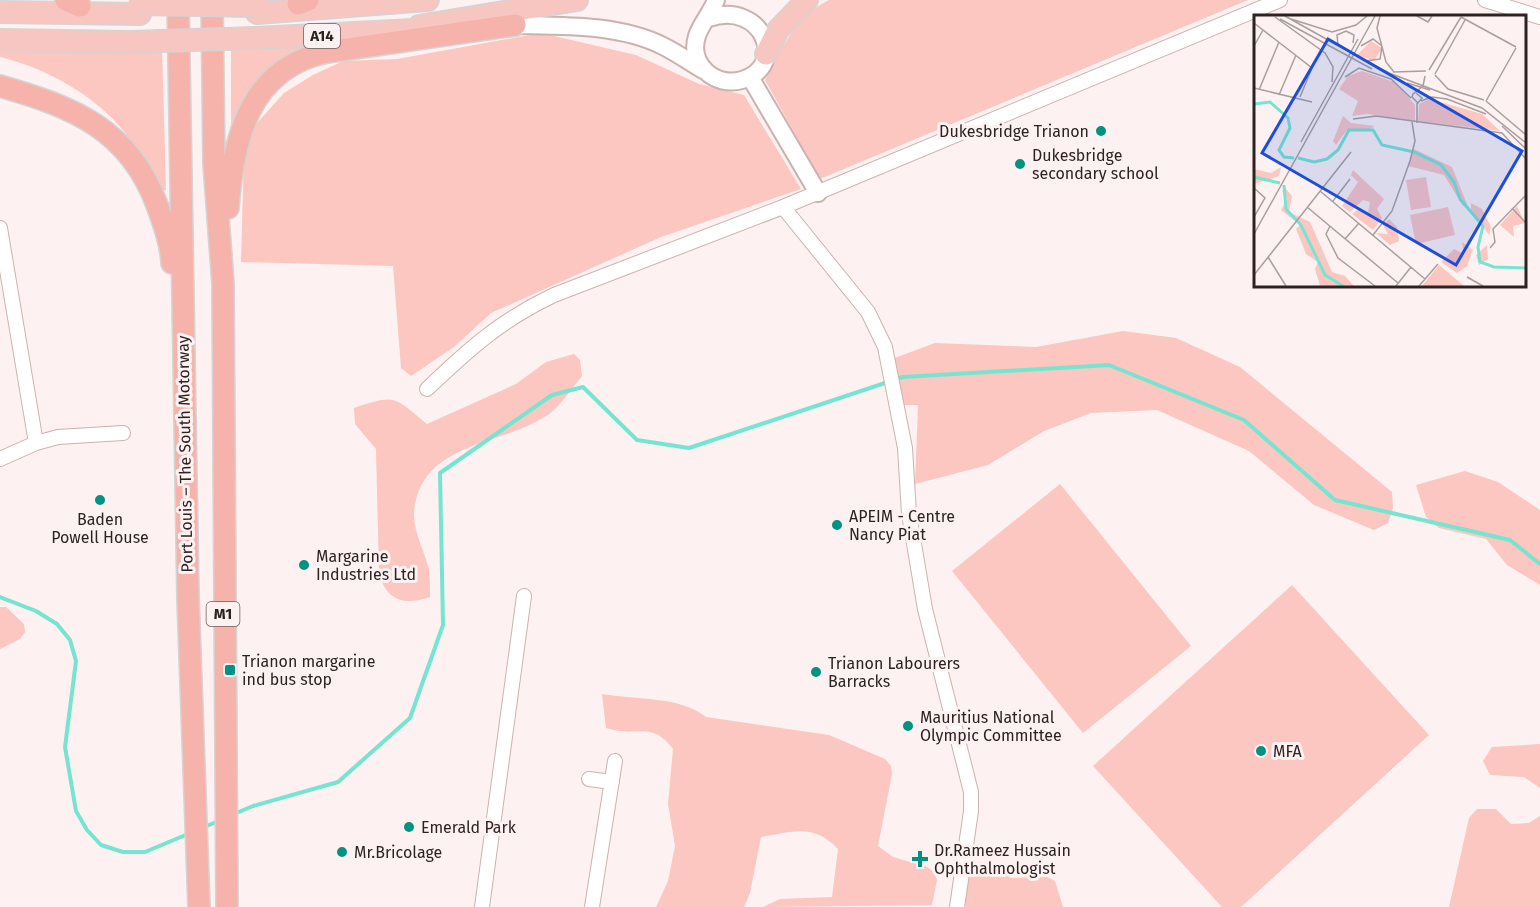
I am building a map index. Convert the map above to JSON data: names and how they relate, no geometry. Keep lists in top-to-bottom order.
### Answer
{
  "streets": {
    "highway": ["Port Louis – The South Motorway", "M1"],
    "main road": ["A14"]
  },
  "places": {
    "other": [
      "Dukesbridge Trianon",
      "Dukesbridge secondary school",
      "Baden Powell House",
      "APEIM - Centre Nancy Piat",
      "Margarine Industries Ltd",
      "Trianon Labourers Barracks",
      "Mauritius National Olympic Committee",
      "MFA",
      "Emerald Park",
      "Mr.Bricolage"
    ],
    "transit": ["Trianon margarine ind bus stop"],
    "health": ["Dr.Rameez Hussain Ophthalmologist"]
  }
}
